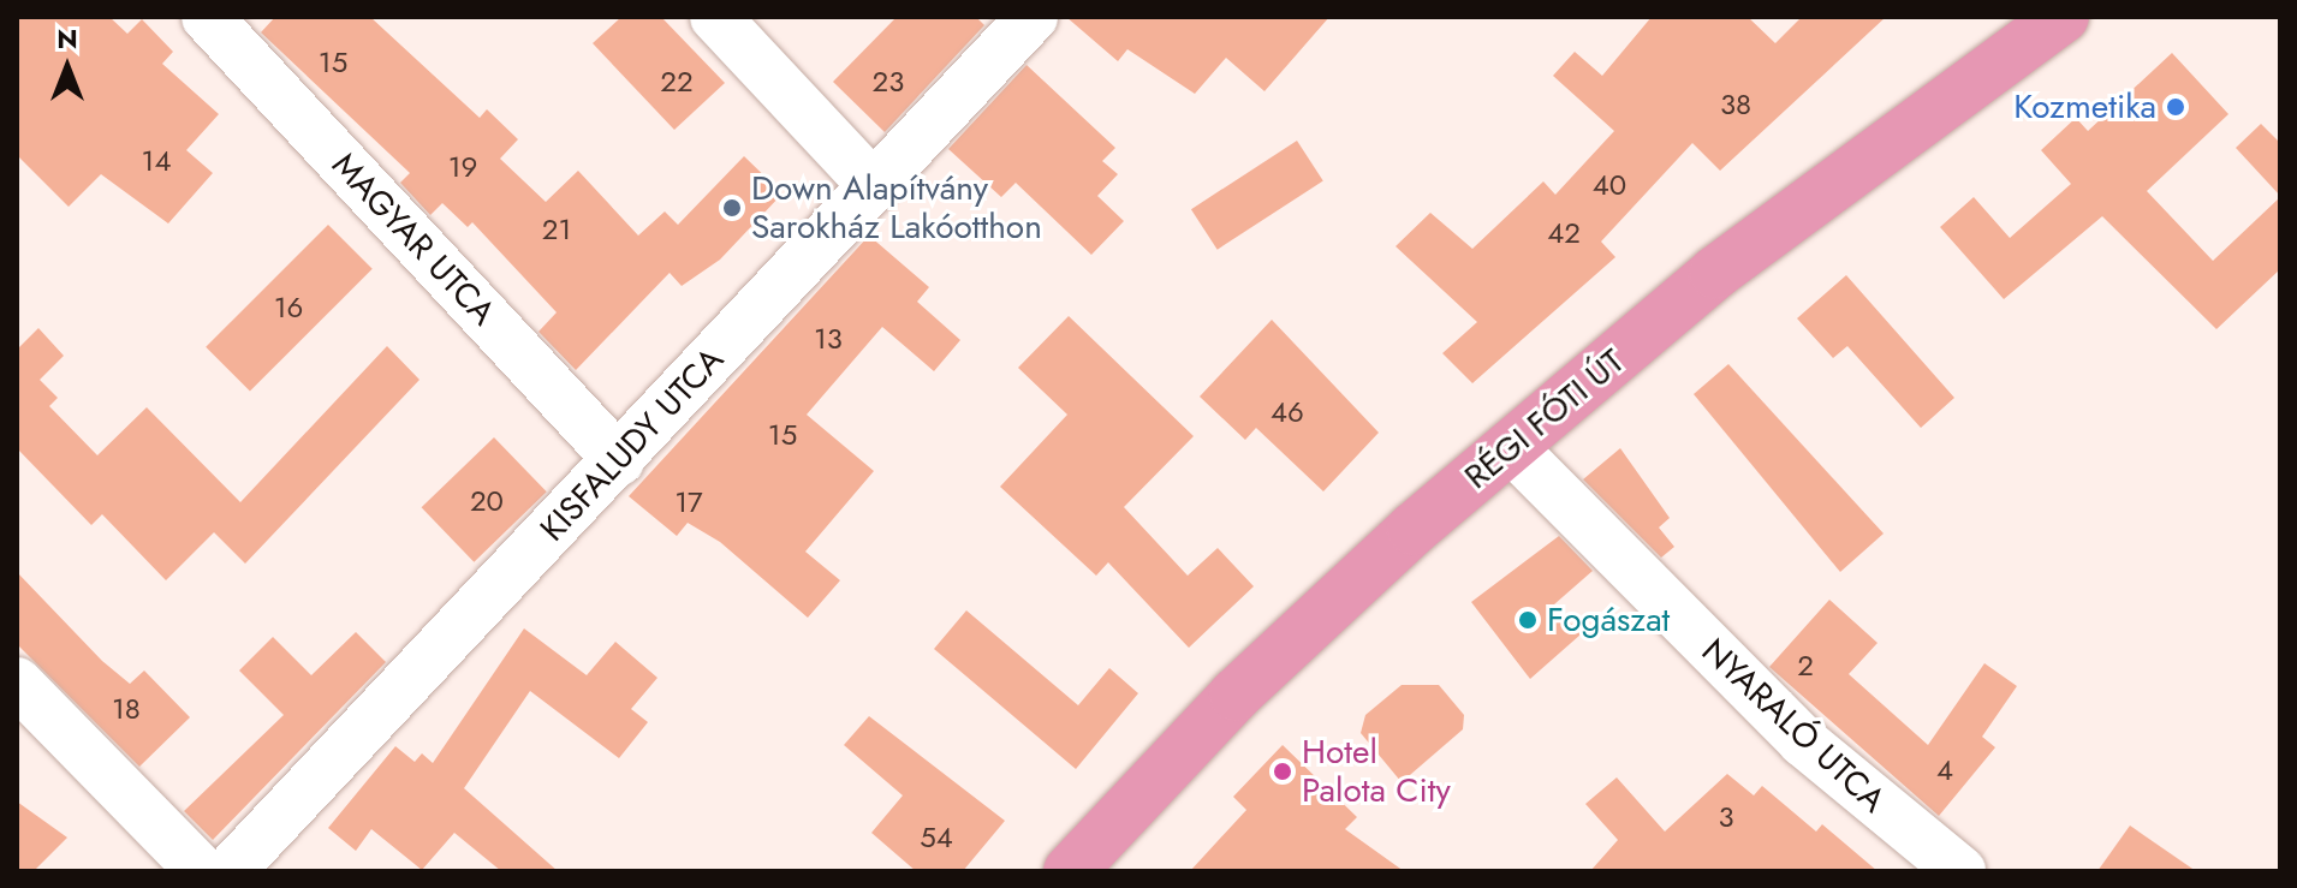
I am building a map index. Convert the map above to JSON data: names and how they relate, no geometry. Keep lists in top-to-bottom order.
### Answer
{
  "streets": {
    "main road": ["RÉGI FÓTI ÚT"],
    "street": ["MAGYAR UTCA", "KISFALUDY UTCA", "NYARALÓ UTCA"]
  },
  "crossings": [
    ["MAGYAR UTCA", "KISFALUDY UTCA"],
    ["RÉGI FÓTI ÚT", "NYARALÓ UTCA"]
  ],
  "places": [
    "Kozmetika",
    "Down Alapítvány Sarokház Lakóotthon",
    "Fogászat",
    "Hotel Palota City"
  ],
  "house_numbers": [
    "15",
    "22",
    "23",
    "38",
    "14",
    "19",
    "40",
    "21",
    "42",
    "16",
    "13",
    "46",
    "15",
    "20",
    "17",
    "2",
    "18",
    "4",
    "3",
    "54"
  ],
  "north": "top"
}
